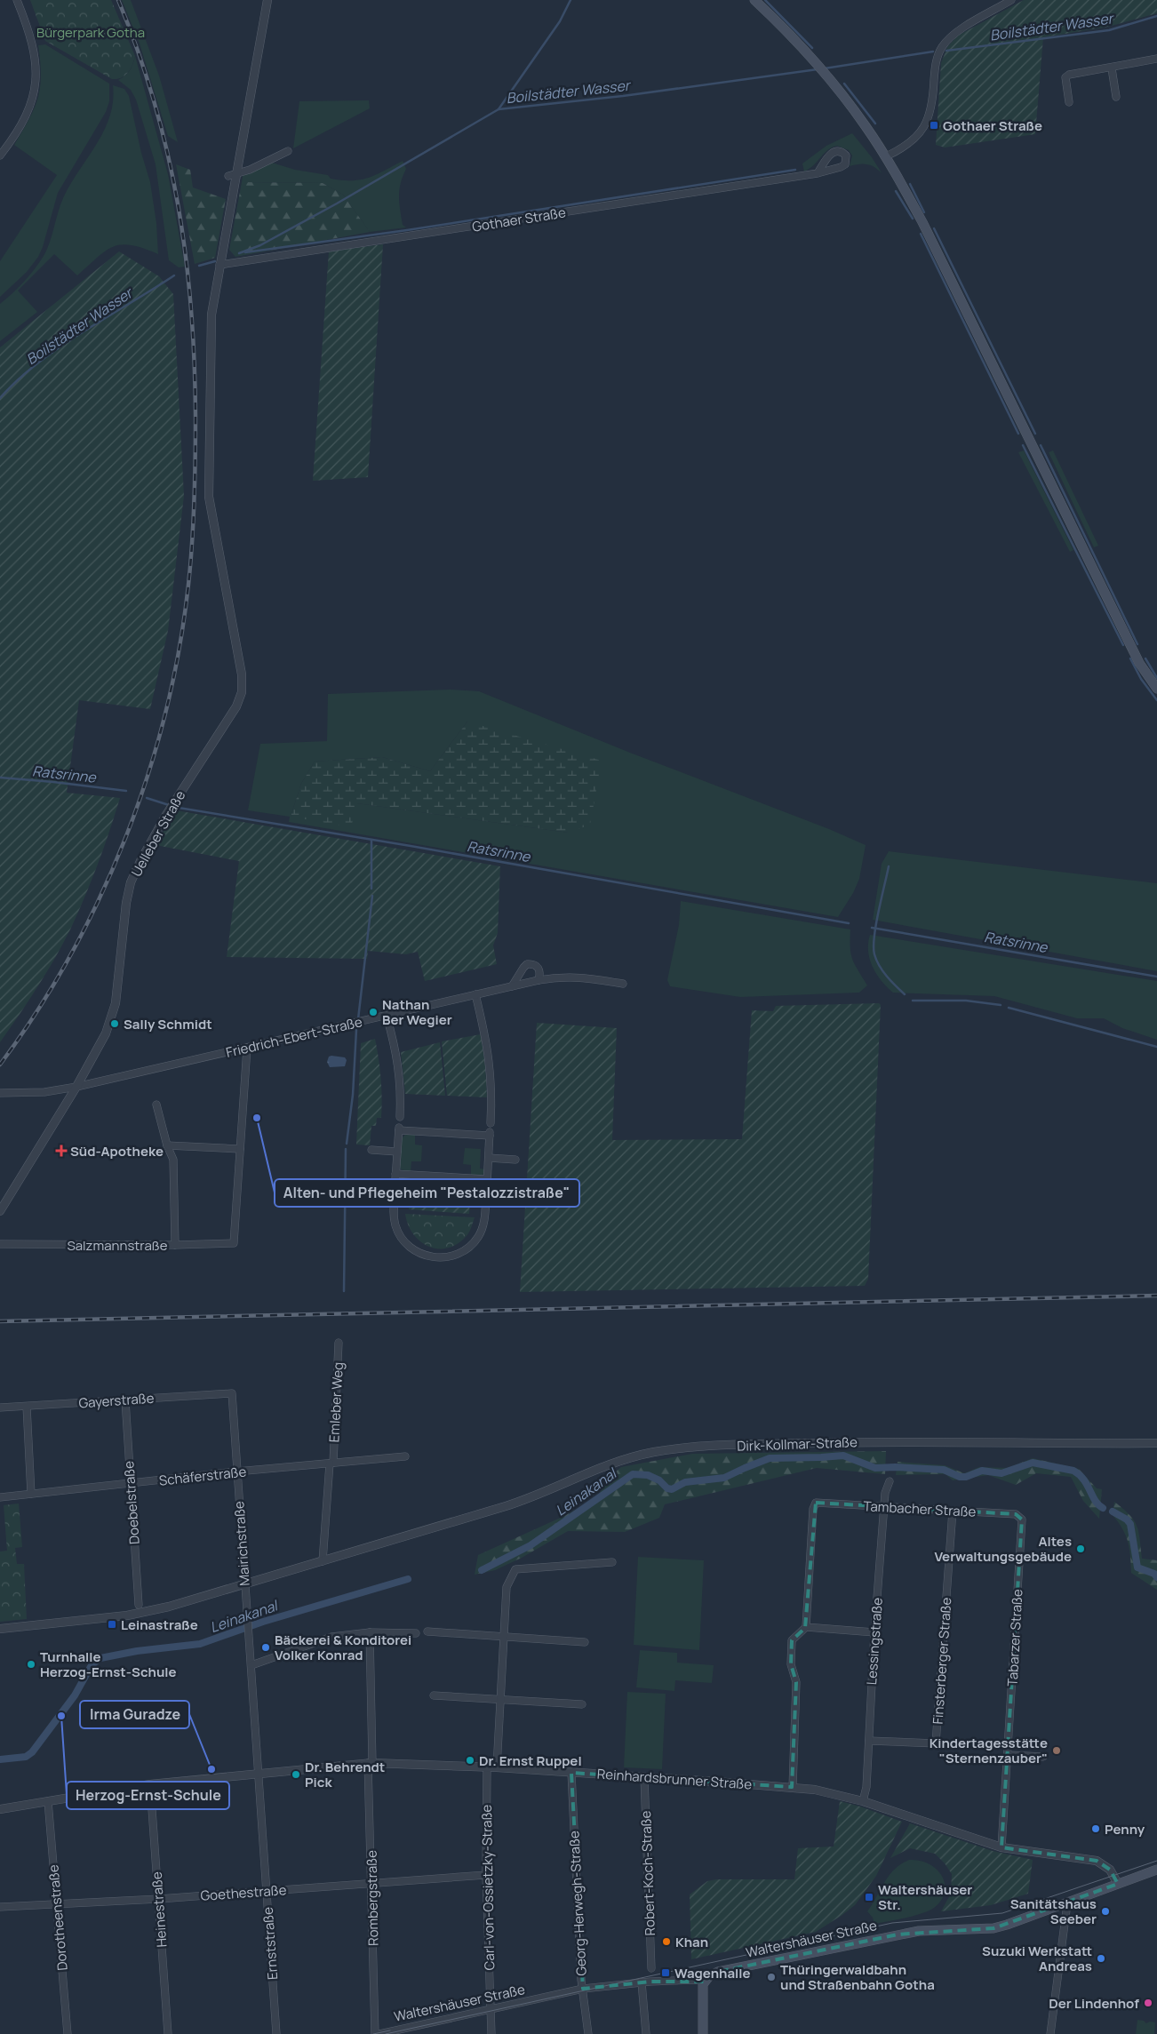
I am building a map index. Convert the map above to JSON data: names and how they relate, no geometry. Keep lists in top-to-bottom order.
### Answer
{
  "streets": {
    "main road": ["Waltershäuser Straße"],
    "street": [
      "Gothaer Straße",
      "Uelleber Straße",
      "Friedrich-Ebert-Straße",
      "Salzmannstraße",
      "Gayerstraße",
      "Emleber Weg",
      "Dirk-Kollmar-Straße",
      "Schäferstraße",
      "Doebelstraße",
      "Tambacher Straße",
      "Mairichstraße",
      "Tabarzer Straße",
      "Lessingstraße",
      "Finsterberger Straße",
      "Reinhardsbrunner Straße",
      "Robert-Koch-Straße",
      "Carl-von-Ossietzky-Straße",
      "Goethestraße",
      "Rombergstraße",
      "Georg-Herwegh-Straße",
      "Heinestraße",
      "Dorotheenstraße",
      "Ernststraße"
    ]
  },
  "crossings": [
    ["Gothaer Straße", "Uelleber Straße"],
    ["Uelleber Straße", "Friedrich-Ebert-Straße"],
    ["Gayerstraße", "Doebelstraße"],
    ["Gayerstraße", "Mairichstraße"],
    ["Emleber Weg", "Dirk-Kollmar-Straße"],
    ["Emleber Weg", "Schäferstraße"],
    ["Schäferstraße", "Doebelstraße"],
    ["Schäferstraße", "Mairichstraße"],
    ["Tambacher Straße", "Tabarzer Straße"],
    ["Tambacher Straße", "Lessingstraße"],
    ["Tambacher Straße", "Finsterberger Straße"],
    ["Mairichstraße", "Reinhardsbrunner Straße"],
    ["Mairichstraße", "Ernststraße"],
    ["Tabarzer Straße", "Reinhardsbrunner Straße"],
    ["Lessingstraße", "Finsterberger Straße"],
    ["Lessingstraße", "Reinhardsbrunner Straße"],
    ["Reinhardsbrunner Straße", "Robert-Koch-Straße"],
    ["Reinhardsbrunner Straße", "Carl-von-Ossietzky-Straße"],
    ["Reinhardsbrunner Straße", "Rombergstraße"],
    ["Reinhardsbrunner Straße", "Georg-Herwegh-Straße"],
    ["Reinhardsbrunner Straße", "Heinestraße"],
    ["Reinhardsbrunner Straße", "Dorotheenstraße"],
    ["Reinhardsbrunner Straße", "Waltershäuser Straße"],
    ["Reinhardsbrunner Straße", "Ernststraße"],
    ["Carl-von-Ossietzky-Straße", "Goethestraße"],
    ["Carl-von-Ossietzky-Straße", "Waltershäuser Straße"],
    ["Goethestraße", "Rombergstraße"],
    ["Goethestraße", "Heinestraße"],
    ["Goethestraße", "Dorotheenstraße"],
    ["Goethestraße", "Ernststraße"],
    ["Georg-Herwegh-Straße", "Waltershäuser Straße"]
  ],
  "water": ["Boilstädter Wasser", "Ratsrinne", "Leinakanal"],
  "parks": ["Bürgerpark Gotha"],
  "places": {
    "transit": [
      "Gothaer Straße",
      "Leinastraße",
      "Waltershäuser Str.",
      "Wagenhalle"
    ],
    "other": [
      "Nathan Ber Wegier",
      "Sally Schmidt",
      "Alten- und Pflegeheim \"Pestalozzistraße\"",
      "Altes Verwaltungsgebäude",
      "Bäckerei & Konditorei Volker Konrad",
      "Turnhalle Herzog-Ernst-Schule",
      "Herzog-Ernst-Schule",
      "Kindertagesstätte \"Sternenzauber\"",
      "Dr. Ernst Ruppel",
      "Irma Guradze",
      "Dr. Behrendt Pick",
      "Penny",
      "Sanitätshaus Seeber",
      "Khan",
      "Suzuki Werkstatt Andreas",
      "Thüringerwaldbahn und Straßenbahn Gotha",
      "Der Lindenhof"
    ],
    "health": ["Süd-Apotheke"]
  }
}
